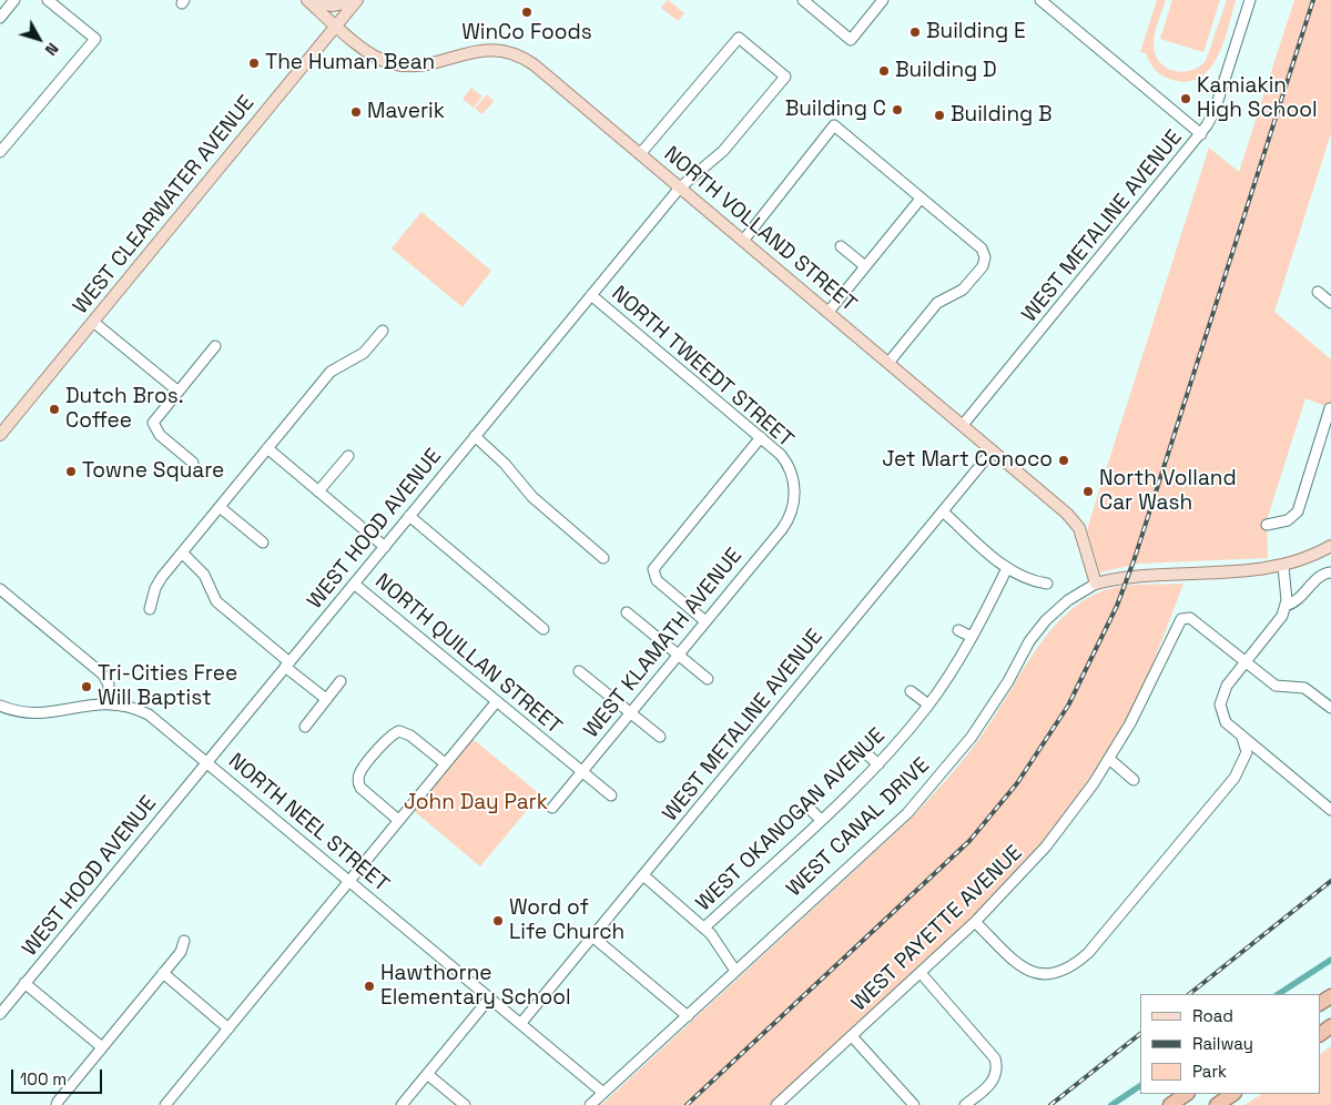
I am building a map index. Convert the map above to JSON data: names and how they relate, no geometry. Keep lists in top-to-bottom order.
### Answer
{
  "streets": {
    "main road": ["WEST CLEARWATER AVENUE", "NORTH VOLLAND STREET", "WEST CANAL DRIVE"],
    "street": [
      "WEST METALINE AVENUE",
      "NORTH TWEEDT STREET",
      "WEST HOOD AVENUE",
      "WEST KLAMATH AVENUE",
      "NORTH QUILLAN STREET",
      "WEST OKANOGAN AVENUE",
      "NORTH NEEL STREET",
      "WEST PAYETTE AVENUE"
    ]
  },
  "crossings": [
    ["WEST CLEARWATER AVENUE", "NORTH VOLLAND STREET"],
    ["WEST METALINE AVENUE", "NORTH VOLLAND STREET"],
    ["WEST METALINE AVENUE", "NORTH NEEL STREET"],
    ["NORTH VOLLAND STREET", "WEST HOOD AVENUE"],
    ["NORTH VOLLAND STREET", "WEST CANAL DRIVE"],
    ["NORTH TWEEDT STREET", "WEST HOOD AVENUE"],
    ["NORTH TWEEDT STREET", "WEST KLAMATH AVENUE"],
    ["WEST HOOD AVENUE", "NORTH QUILLAN STREET"],
    ["WEST HOOD AVENUE", "NORTH NEEL STREET"],
    ["WEST KLAMATH AVENUE", "NORTH QUILLAN STREET"],
    ["NORTH NEEL STREET", "WEST CANAL DRIVE"]
  ],
  "parks": ["John Day Park"],
  "places": [
    "WinCo Foods",
    "Building E",
    "The Human Bean",
    "Building D",
    "Kamiakin High School",
    "Building C",
    "Maverik",
    "Building B",
    "Dutch Bros. Coffee",
    "Jet Mart Conoco",
    "Towne Square",
    "North Volland Car Wash",
    "Tri-Cities Free Will Baptist",
    "Word of Life Church",
    "Hawthorne Elementary School"
  ],
  "legend": ["Road", "Railway", "Park"],
  "scale_bar": "100 m",
  "north": "bottom right"
}
